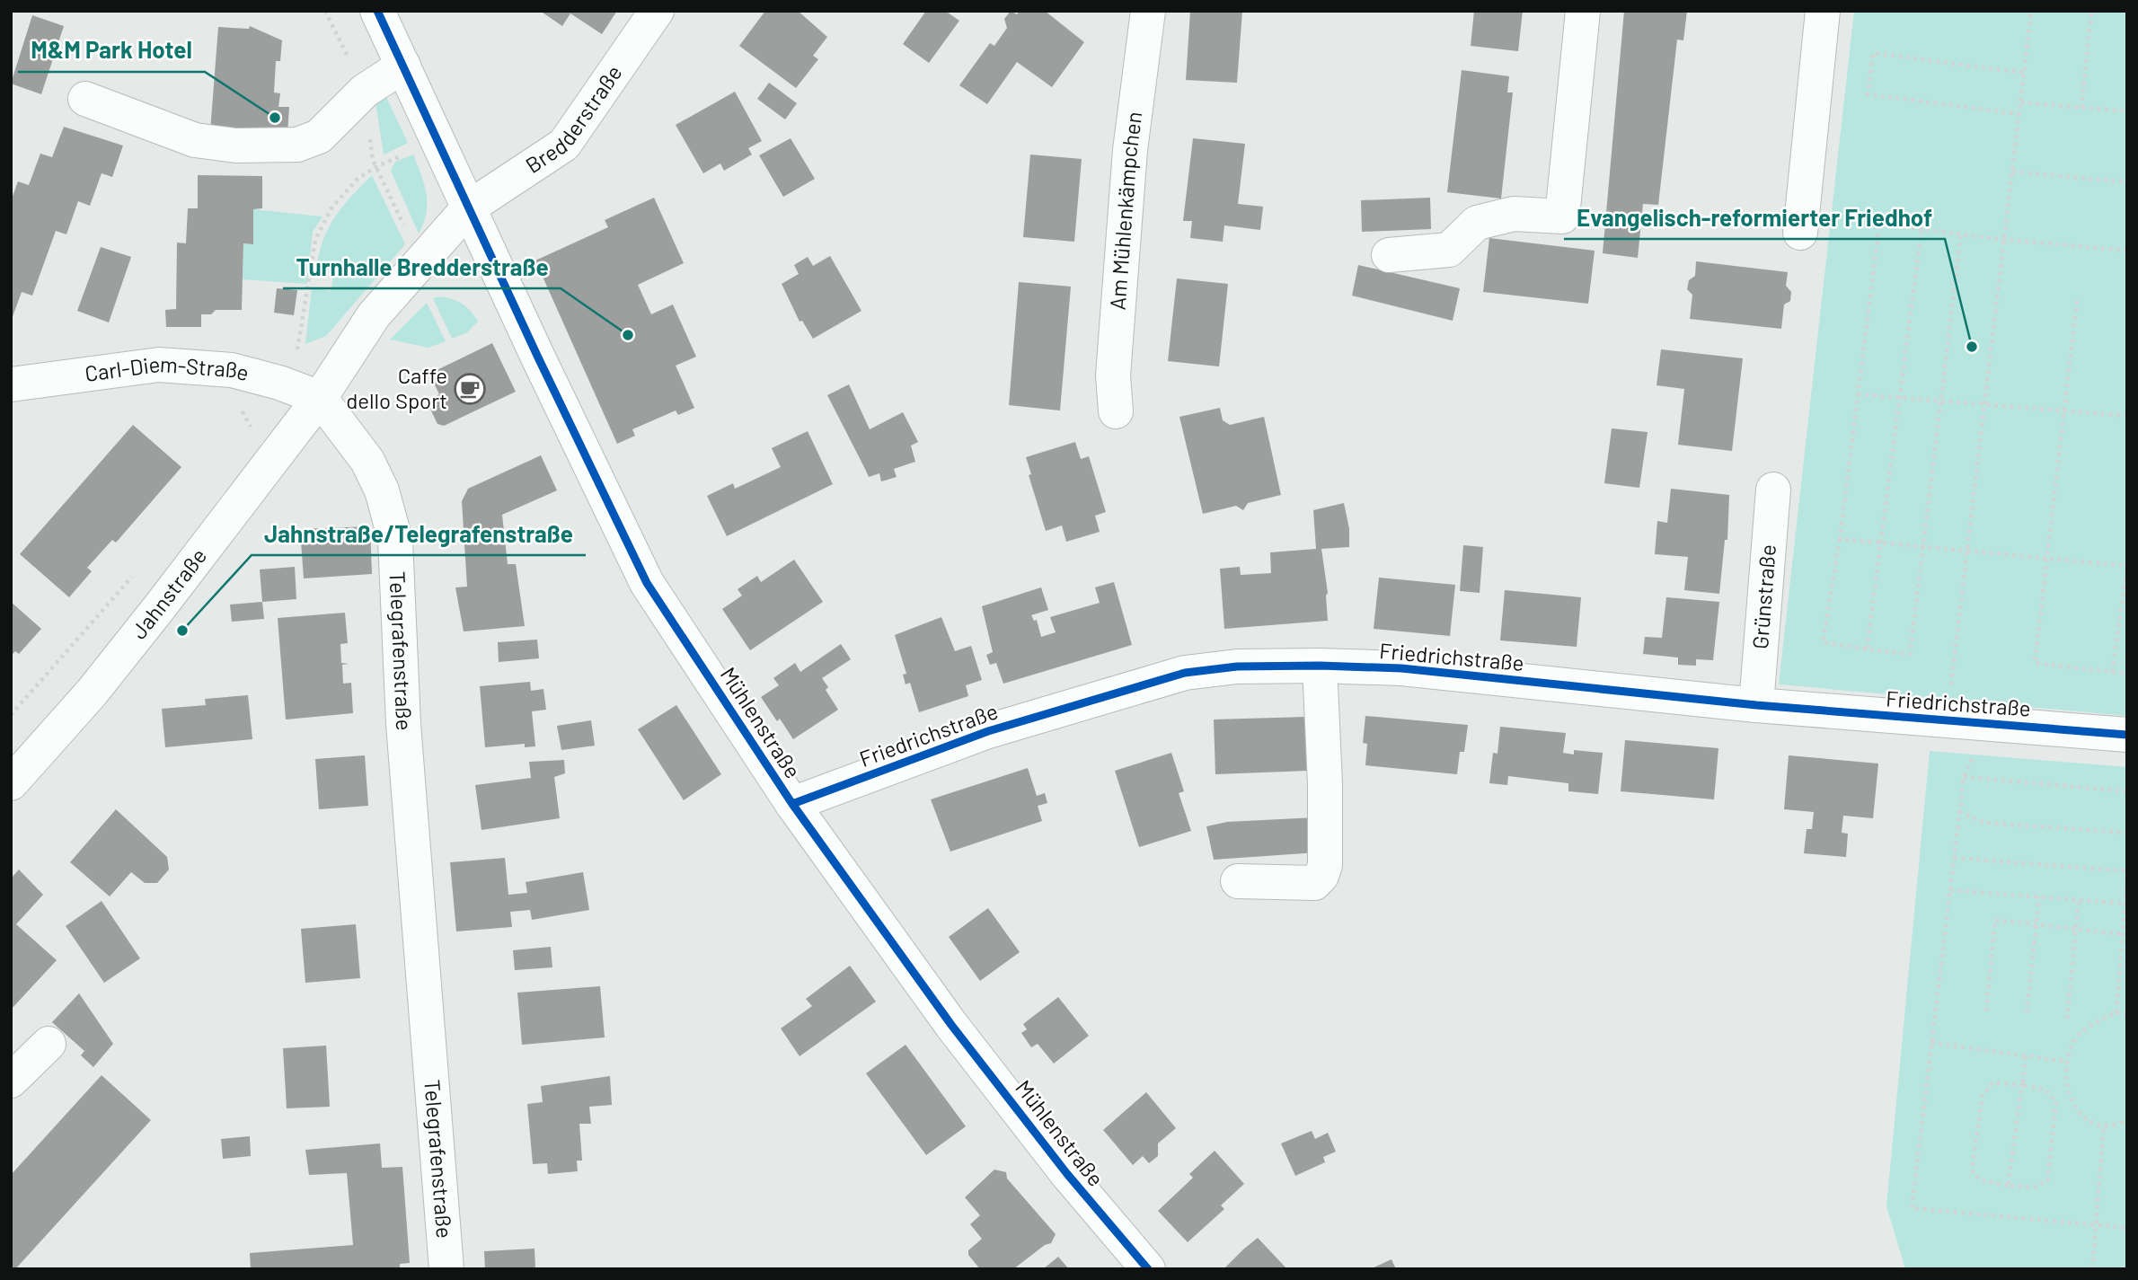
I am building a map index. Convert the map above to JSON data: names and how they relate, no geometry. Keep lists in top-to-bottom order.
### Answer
{
  "streets": {
    "street": [
      "Bredderstraße",
      "Am Mühlenkämpchen",
      "Carl-Diem-Straße",
      "Jahnstraße",
      "Grünstraße",
      "Telegrafenstraße",
      "Friedrichstraße",
      "Mühlenstraße"
    ]
  },
  "crossings": [
    ["Bredderstraße", "Mühlenstraße"],
    ["Carl-Diem-Straße", "Jahnstraße"],
    ["Carl-Diem-Straße", "Telegrafenstraße"],
    ["Jahnstraße", "Telegrafenstraße"],
    ["Grünstraße", "Friedrichstraße"],
    ["Friedrichstraße", "Mühlenstraße"]
  ],
  "places": {
    "other": [
      "M&M Park Hotel",
      "Turnhalle Bredderstraße",
      "Evangelisch-reformierter Friedhof",
      "Jahnstraße/Telegrafenstraße"
    ],
    "cafe": ["Caffe dello Sport"]
  }
}
